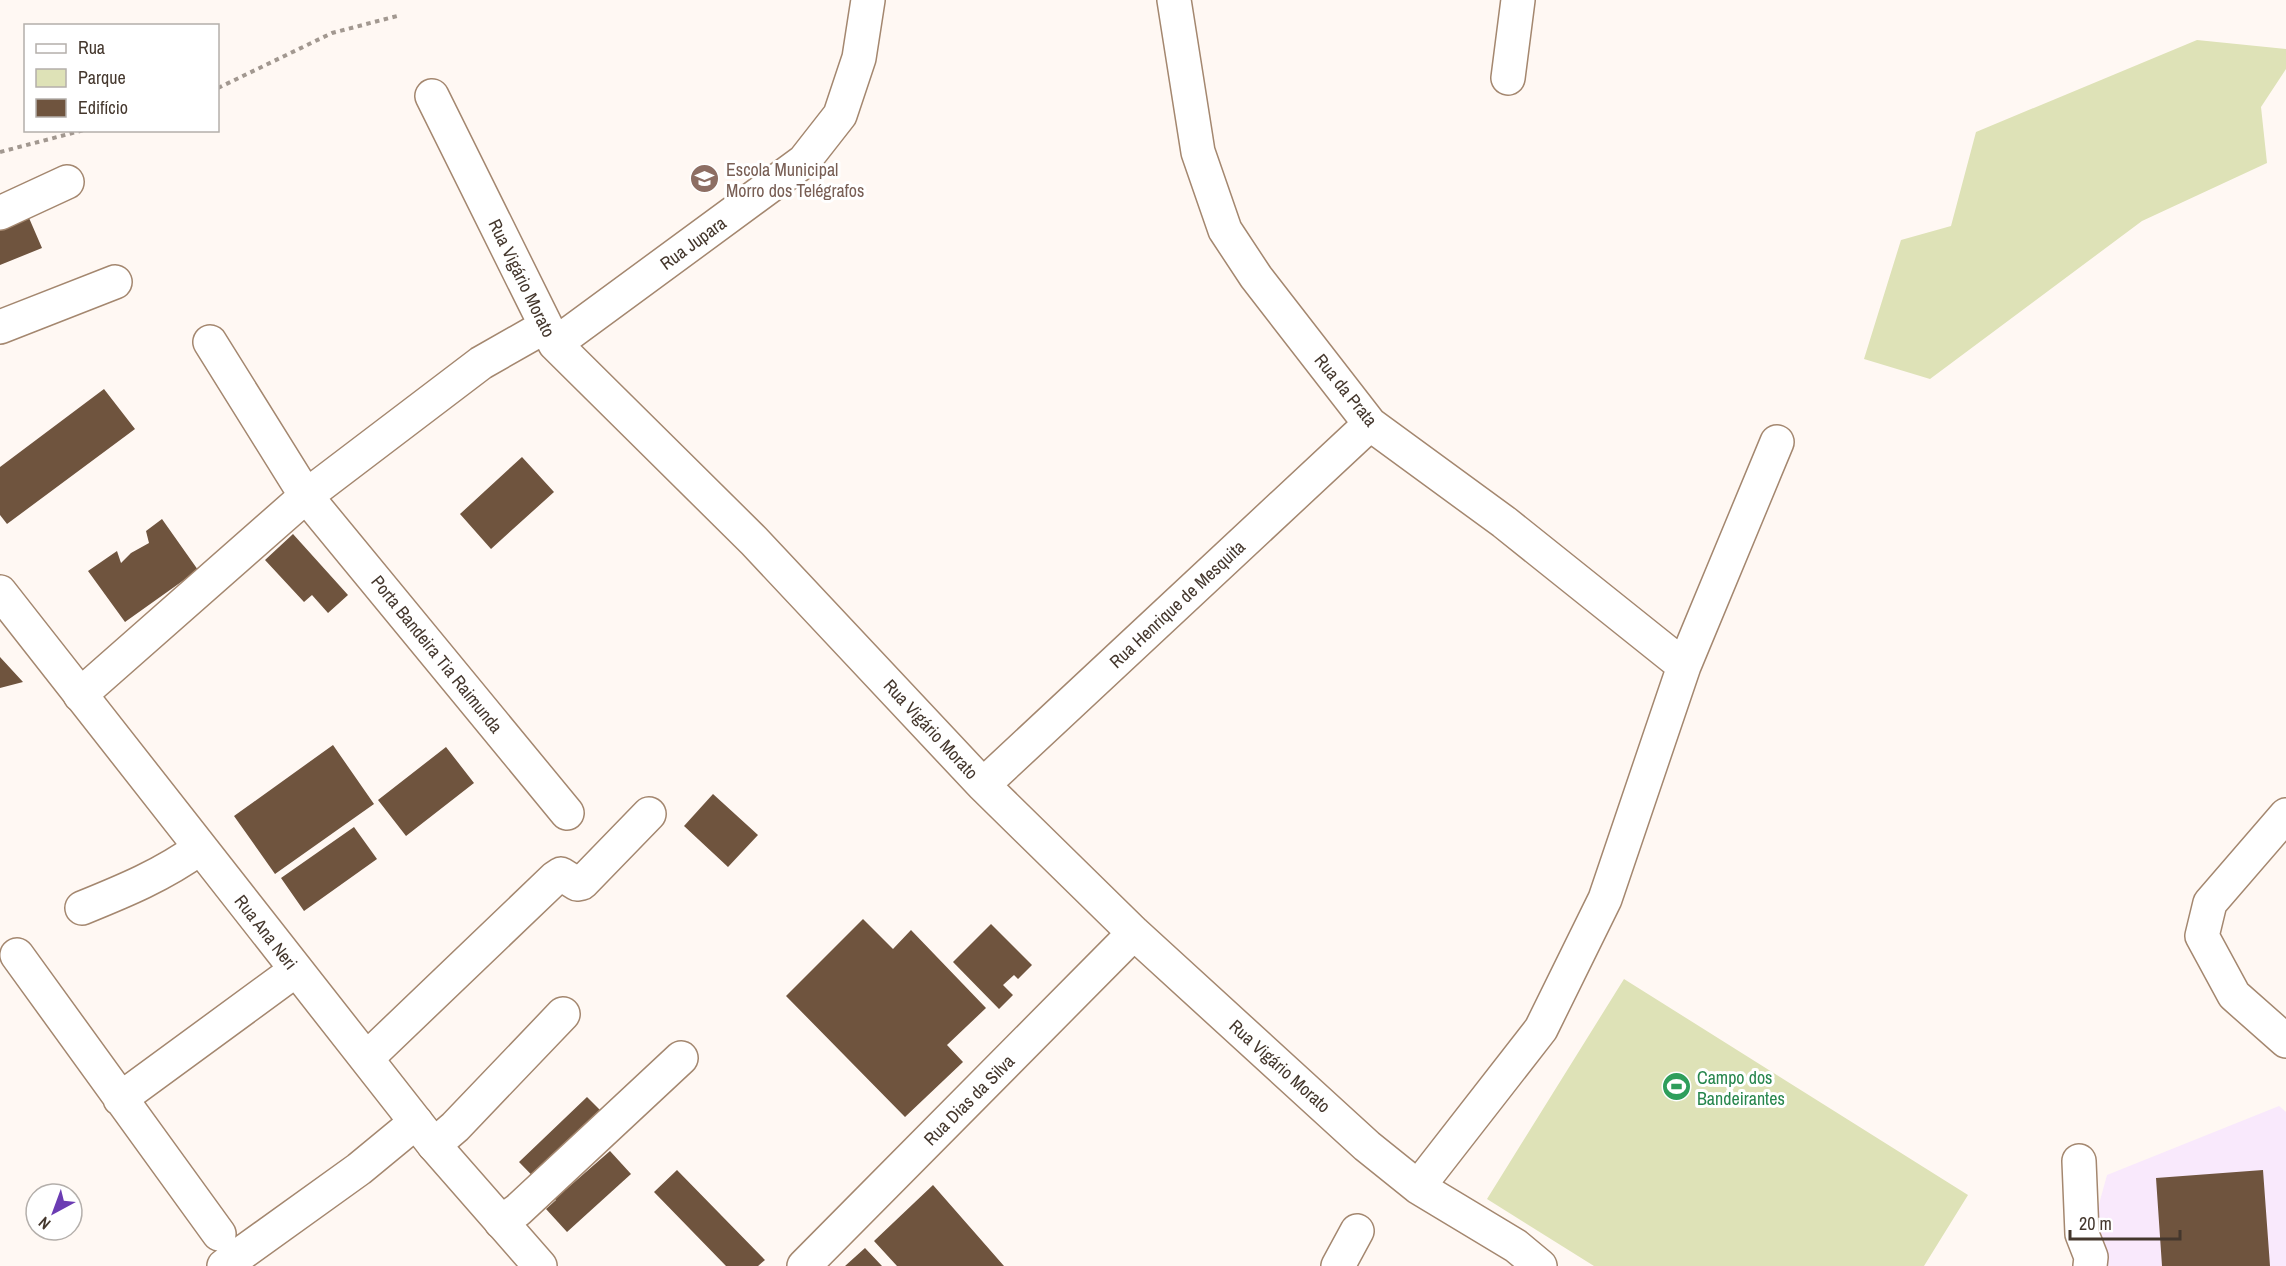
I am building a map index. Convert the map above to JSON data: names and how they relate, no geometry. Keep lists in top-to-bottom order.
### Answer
{
  "streets": {
    "street": [
      "Rua Jupara",
      "Rua Vigário Morato",
      "Rua da Prata",
      "Rua Henrique de Mesquita",
      "Porta Bandeira Tia Raimunda",
      "Rua Ana Neri",
      "Rua Dias da Silva"
    ]
  },
  "crossings": [
    ["Rua Jupara", "Rua Vigário Morato"],
    ["Rua Jupara", "Porta Bandeira Tia Raimunda"],
    ["Rua Vigário Morato", "Rua Henrique de Mesquita"],
    ["Rua Vigário Morato", "Rua Dias da Silva"],
    ["Rua da Prata", "Rua Henrique de Mesquita"]
  ],
  "places": {
    "school or university": ["Escola Municipal Morro dos Telégrafos"],
    "sports": ["Campo dos Bandeirantes"]
  },
  "legend": ["Rua", "Parque", "Edifício"],
  "scale_bar": "20 m",
  "north": "bottom left"
}
